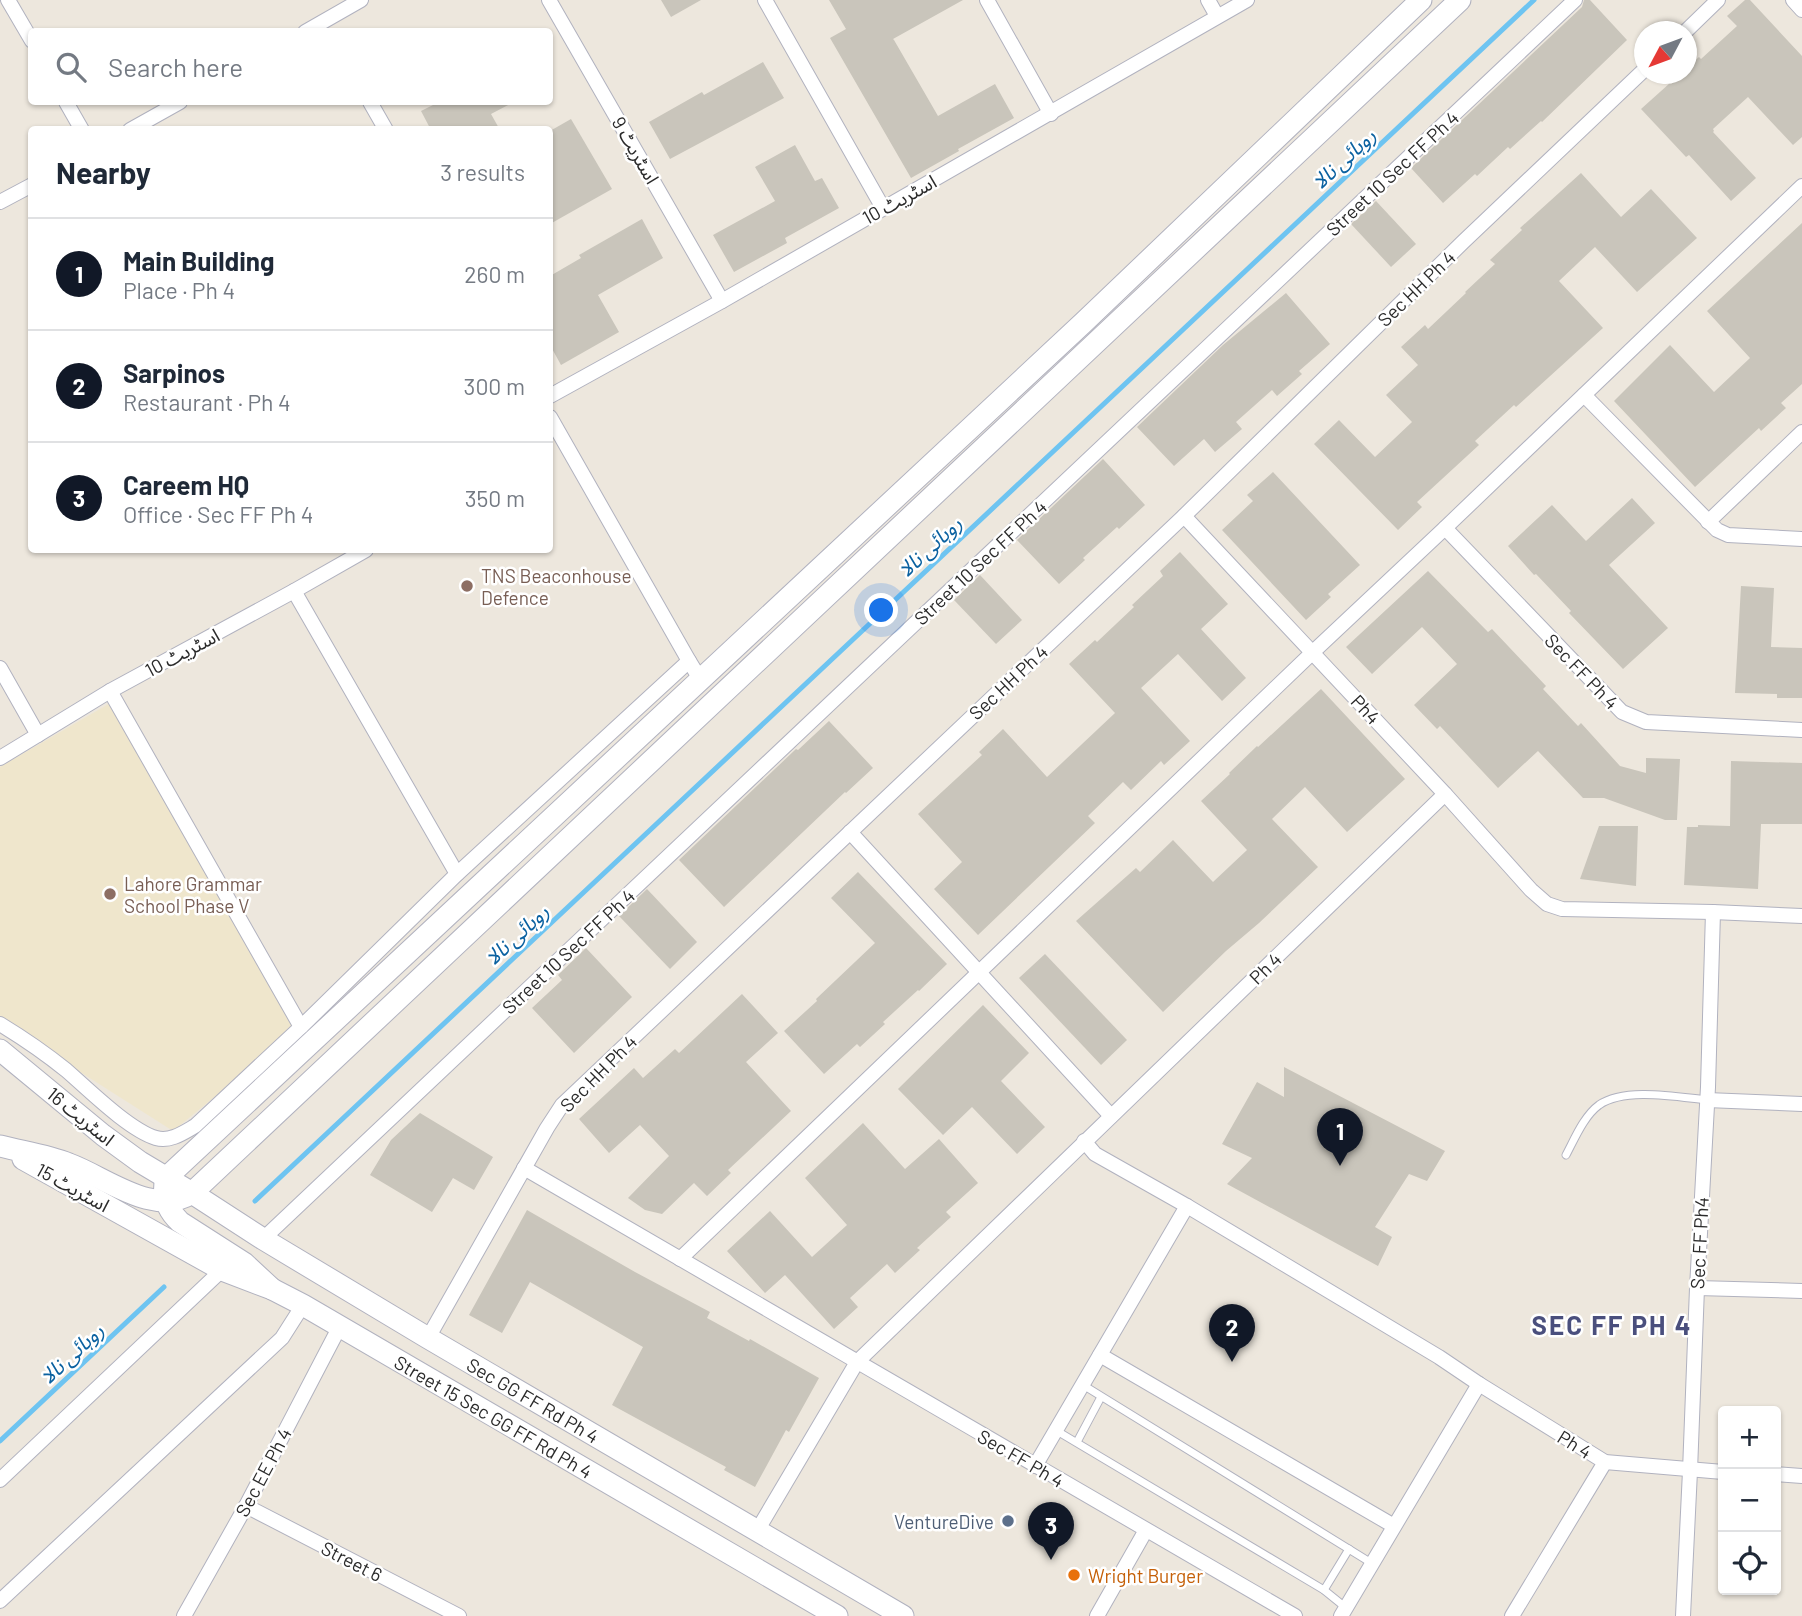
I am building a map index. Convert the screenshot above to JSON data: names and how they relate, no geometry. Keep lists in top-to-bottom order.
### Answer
{
  "streets": {
    "main road": [
      "اسٹریٹ 16",
      "اسٹریٹ 15",
      "Sec GG FF Rd Ph 4",
      "Street 15 Sec GG FF Rd Ph 4"
    ],
    "street": [
      "اسٹریٹ 9",
      "Street 10 Sec FF Ph 4",
      "اسٹریٹ 10",
      "Sec HH Ph 4",
      "Sec FF Ph 4",
      "Ph4",
      "Ph 4",
      "Sec FF Ph4",
      "Sec EE Ph 4",
      "Street 6"
    ]
  },
  "crossings": [
    ["اسٹریٹ 9", "اسٹریٹ 10"],
    ["Street 10 Sec FF Ph 4", "Sec GG FF Rd Ph 4"],
    ["Sec HH Ph 4", "Sec FF Ph 4"],
    ["Sec HH Ph 4", "Ph4"],
    ["Sec HH Ph 4", "Sec GG FF Rd Ph 4"],
    ["Sec FF Ph 4", "Ph 4"],
    ["Ph4", "Ph 4"],
    ["Ph4", "Sec FF Ph4"],
    ["اسٹریٹ 16", "Sec GG FF Rd Ph 4"],
    ["اسٹریٹ 15", "Street 15 Sec GG FF Rd Ph 4"],
    ["Street 15 Sec GG FF Rd Ph 4", "Sec EE Ph 4"],
    ["Sec EE Ph 4", "Street 6"]
  ],
  "districts": ["SEC FF PH 4"],
  "water": ["روہائی نالا"],
  "places": [
    "TNS Beaconhouse Defence",
    "Lahore Grammar School Phase V",
    "VentureDive",
    "Wright Burger"
  ],
  "north": "bottom left",
  "page": {
    "search": "Search here",
    "heading": ["Nearby", "3 results"],
    "list": [
      {
        "mark": "1",
        "name": "Main Building",
        "note": "Place · Ph 4",
        "value": "260 m"
      },
      {
        "mark": "2",
        "name": "Sarpinos",
        "note": "Restaurant · Ph 4",
        "value": "300 m"
      },
      {
        "mark": "3",
        "name": "Careem HQ",
        "note": "Office · Sec FF Ph 4",
        "value": "350 m"
      }
    ],
    "pins": ["1", "2", "3"],
    "map_buttons": ["+", "−"]
  }
}
